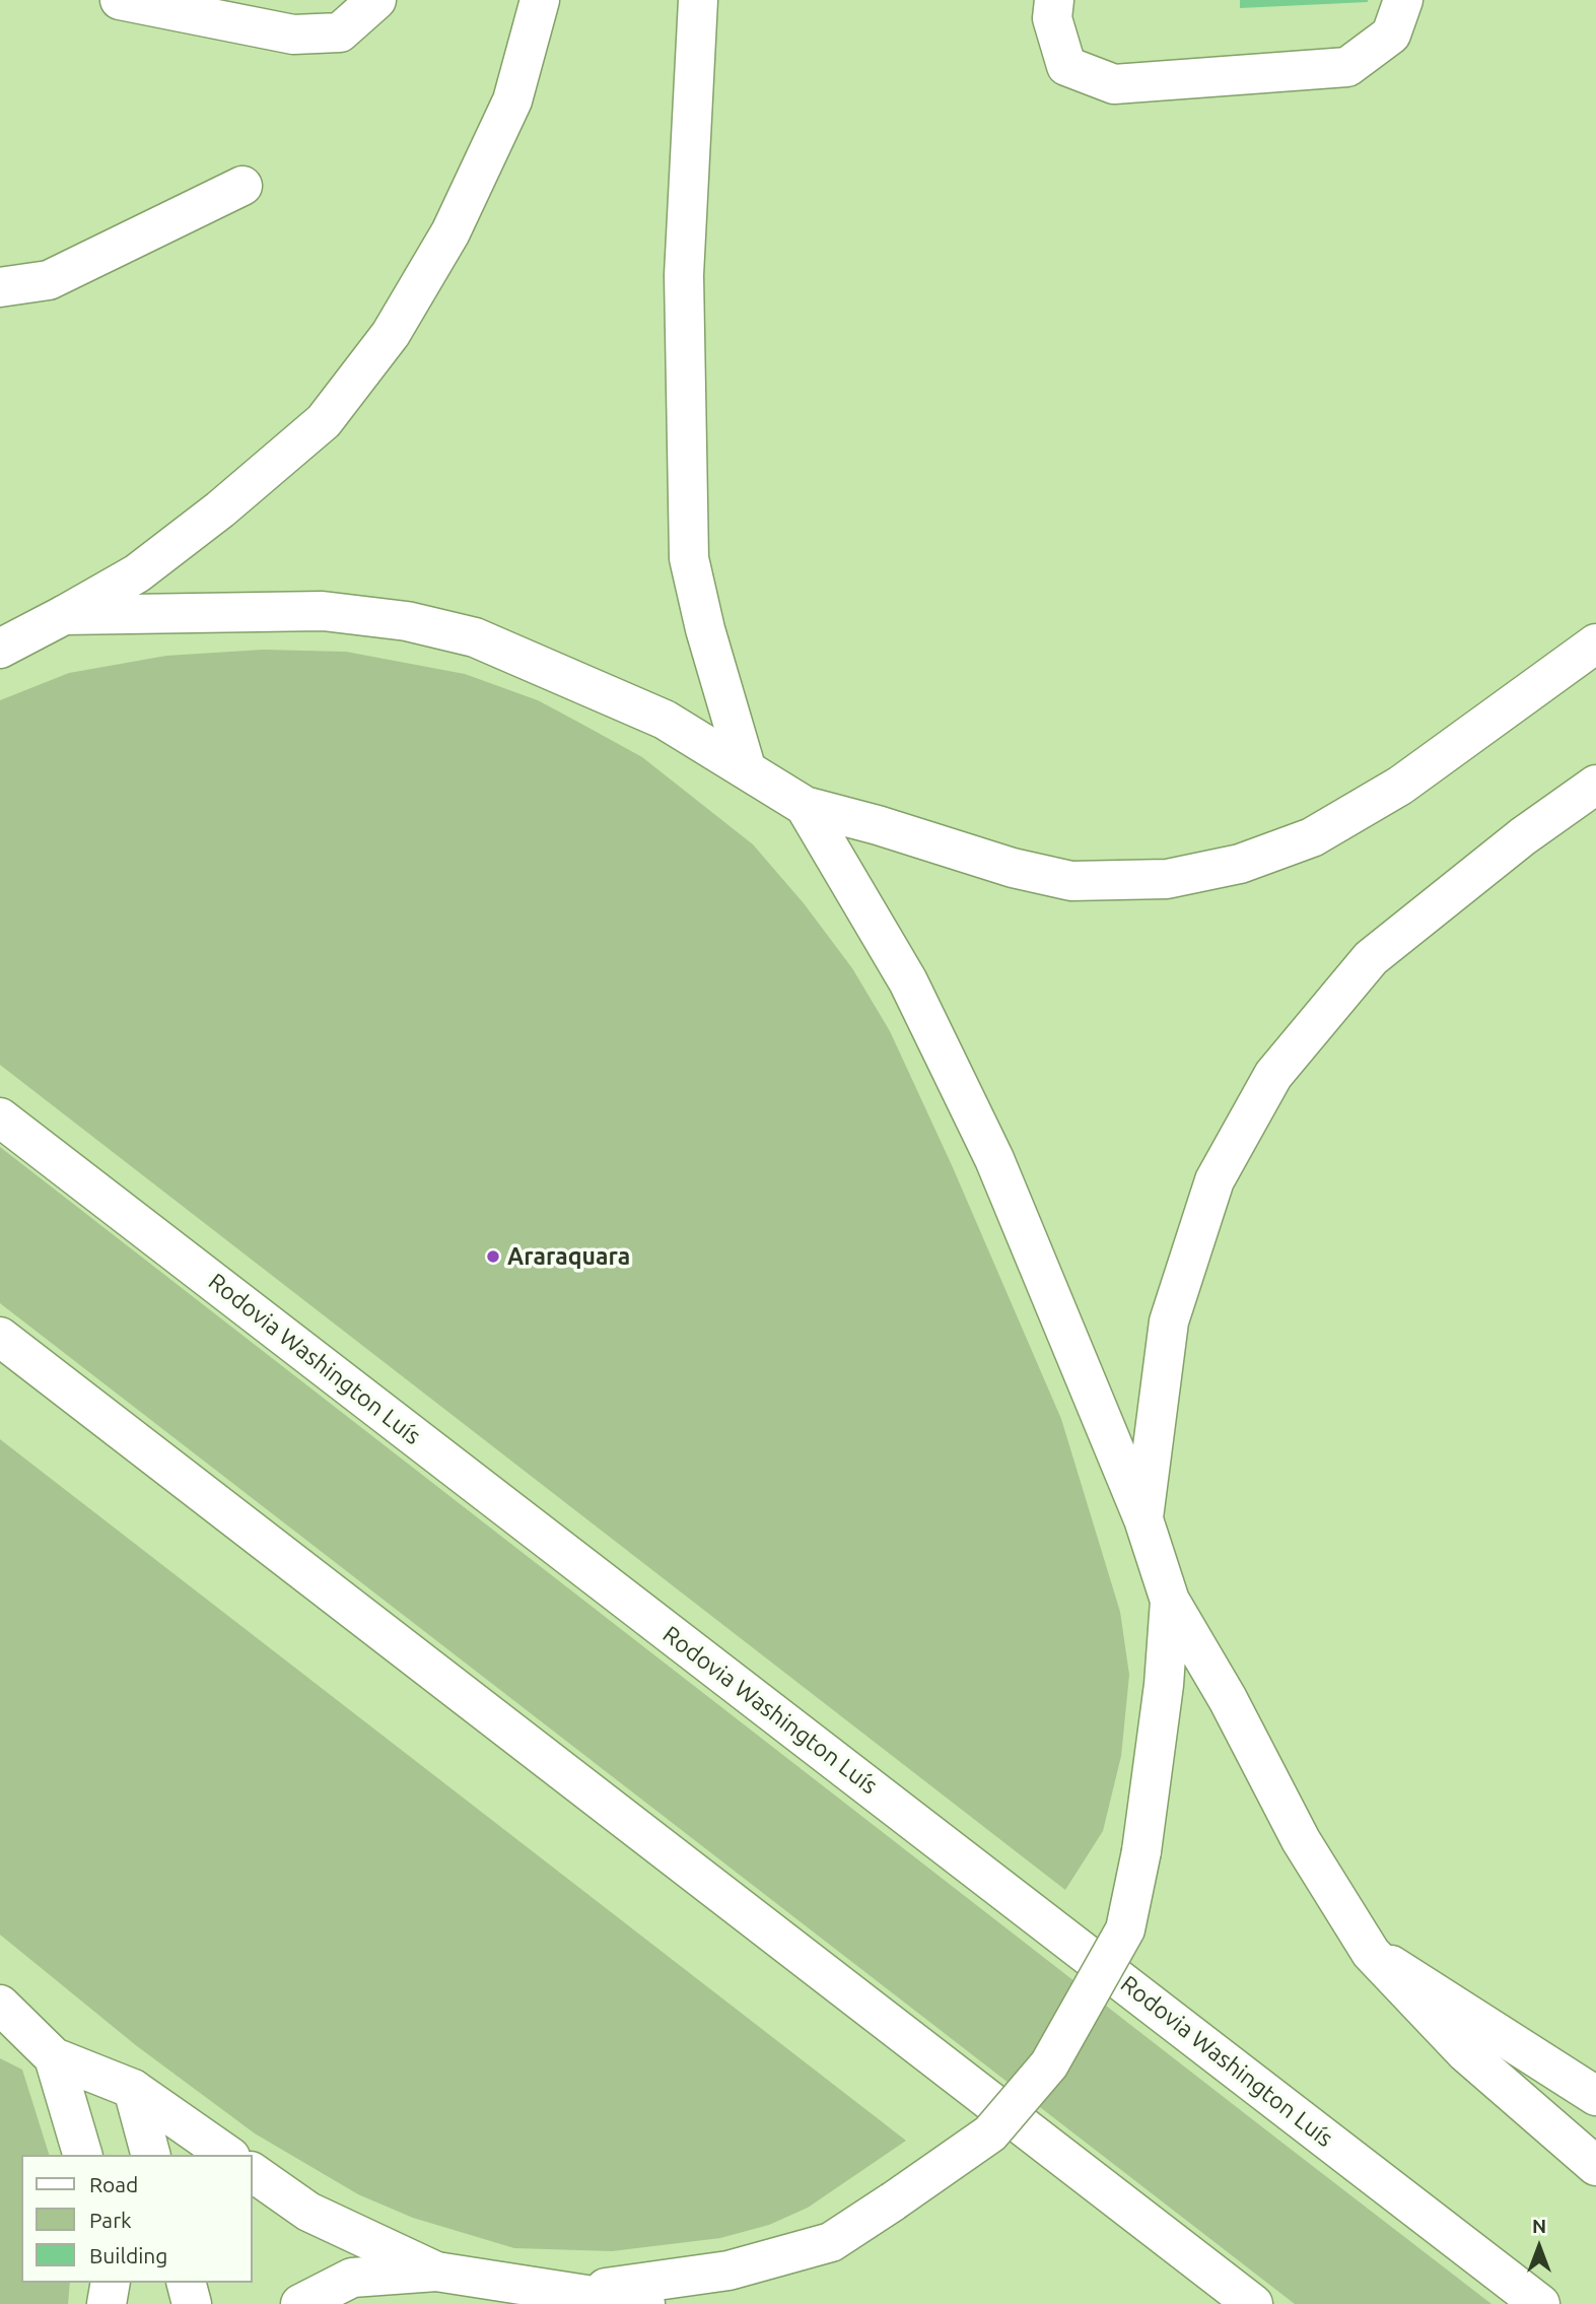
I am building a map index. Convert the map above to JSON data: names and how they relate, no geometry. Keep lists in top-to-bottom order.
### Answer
{
  "streets": {
    "main road": ["Rodovia Washington Luís"]
  },
  "places": ["Araraquara"],
  "legend": ["Road", "Park", "Building"],
  "north": "top"
}
